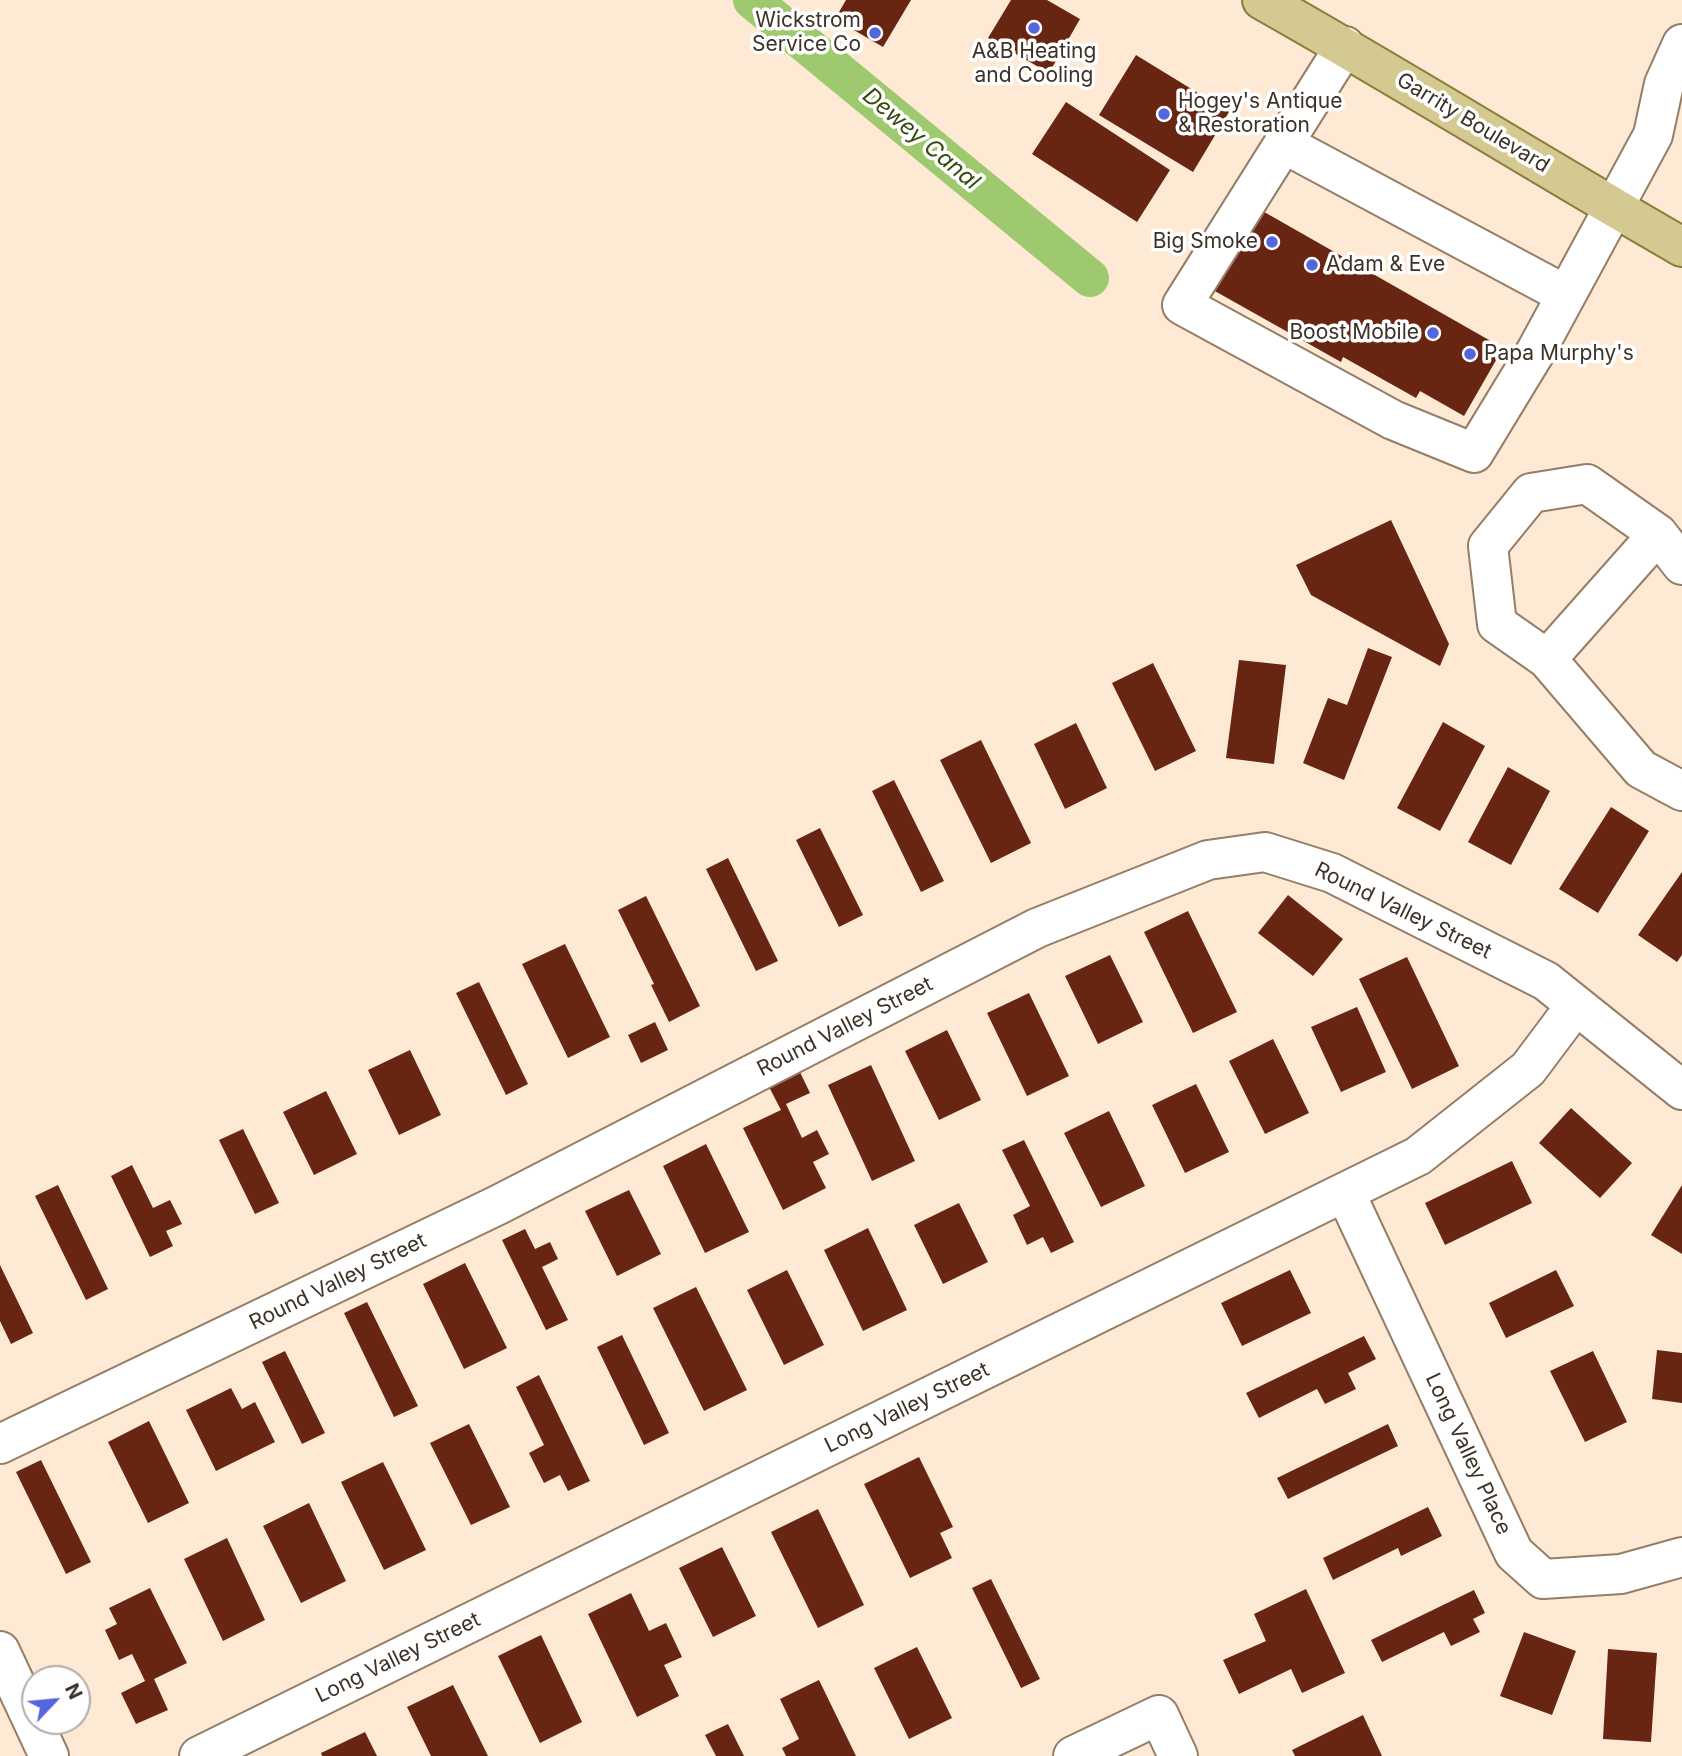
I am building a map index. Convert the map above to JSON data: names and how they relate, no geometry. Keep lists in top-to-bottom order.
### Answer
{
  "streets": {
    "main road": ["Garrity Boulevard"],
    "street": ["Round Valley Street", "Long Valley Street", "Long Valley Place"]
  },
  "crossings": [
    ["Round Valley Street", "Long Valley Street"],
    ["Long Valley Street", "Long Valley Place"]
  ],
  "water": ["Dewey Canal"],
  "places": [
    "A&B Heating and Cooling",
    "Wickstrom Service Co",
    "Hogey's Antique & Restoration",
    "Big Smoke",
    "Adam & Eve",
    "Boost Mobile",
    "Papa Murphy's"
  ],
  "north": "top right"
}
